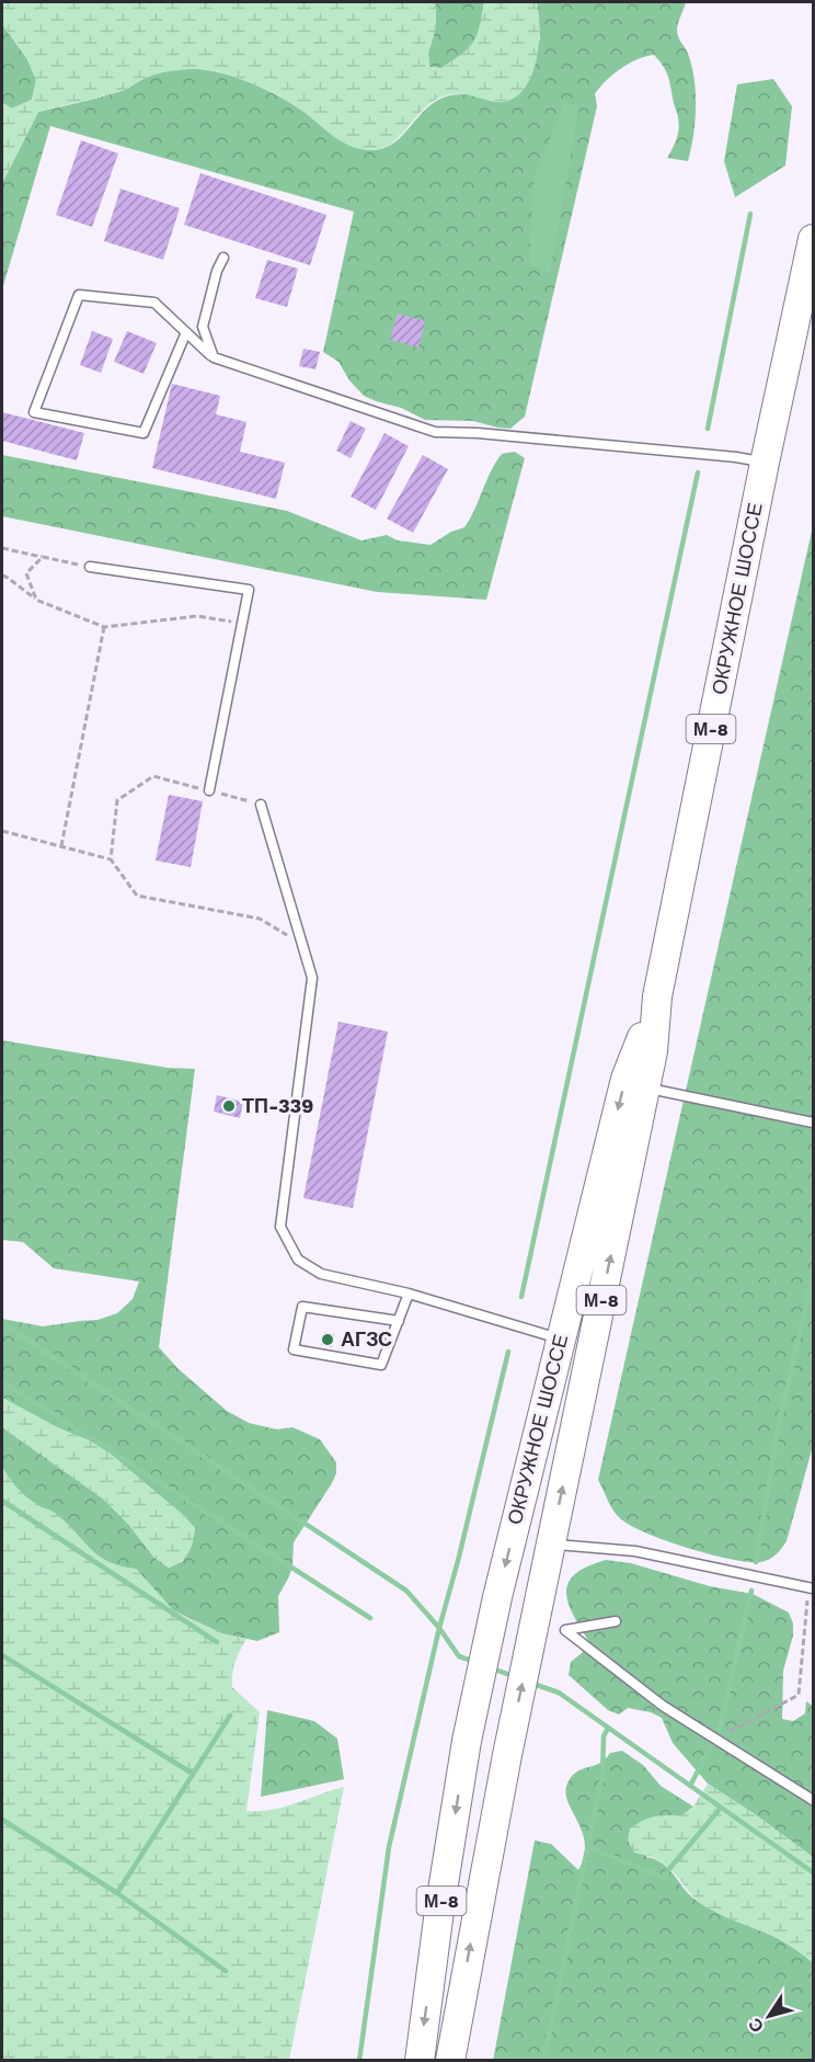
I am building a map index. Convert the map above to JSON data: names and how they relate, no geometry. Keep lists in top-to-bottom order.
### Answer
{
  "streets": {
    "main road": ["ОКРУЖНОЕ ШОССЕ", "М-8"]
  },
  "places": ["ТП-339", "АГЗС"],
  "north": "bottom left"
}
